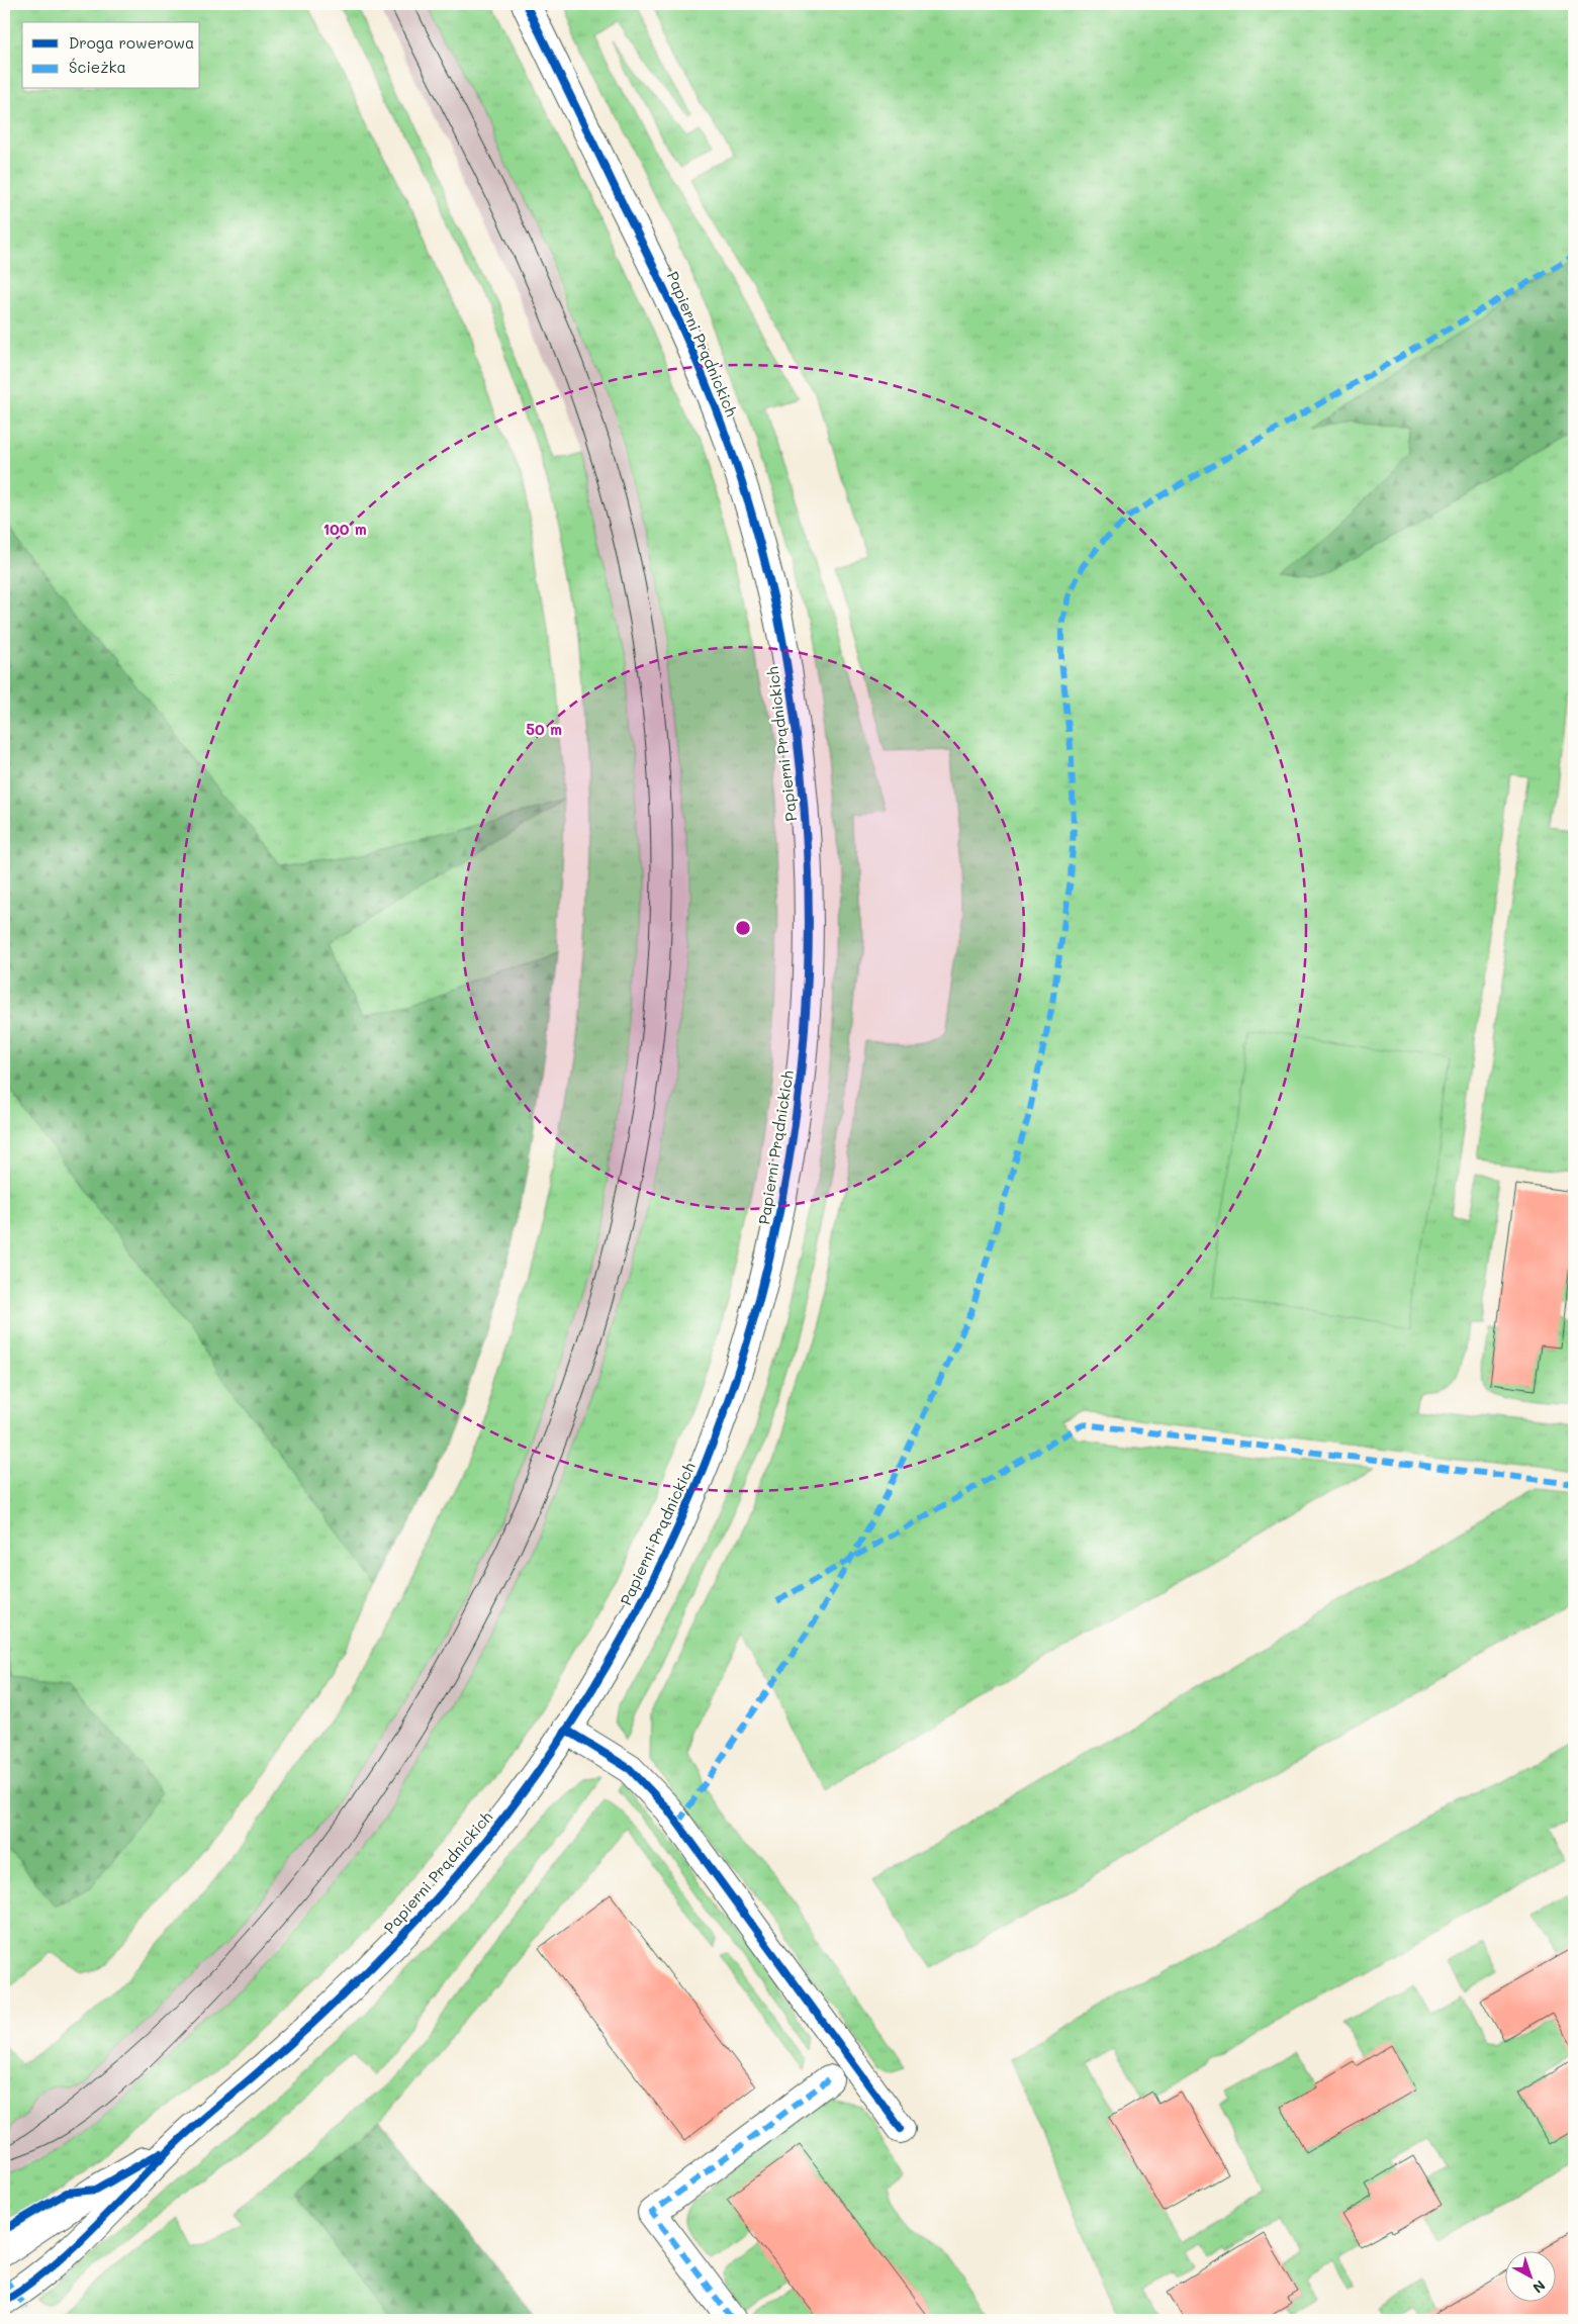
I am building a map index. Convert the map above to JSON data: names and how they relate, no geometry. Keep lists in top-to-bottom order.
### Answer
{
  "streets": {
    "street": ["Papierni Prądnickich"]
  },
  "legend": ["Droga rowerowa", "Ścieżka"],
  "north": "bottom right",
  "rings": ["100 m", "50 m"]
}
